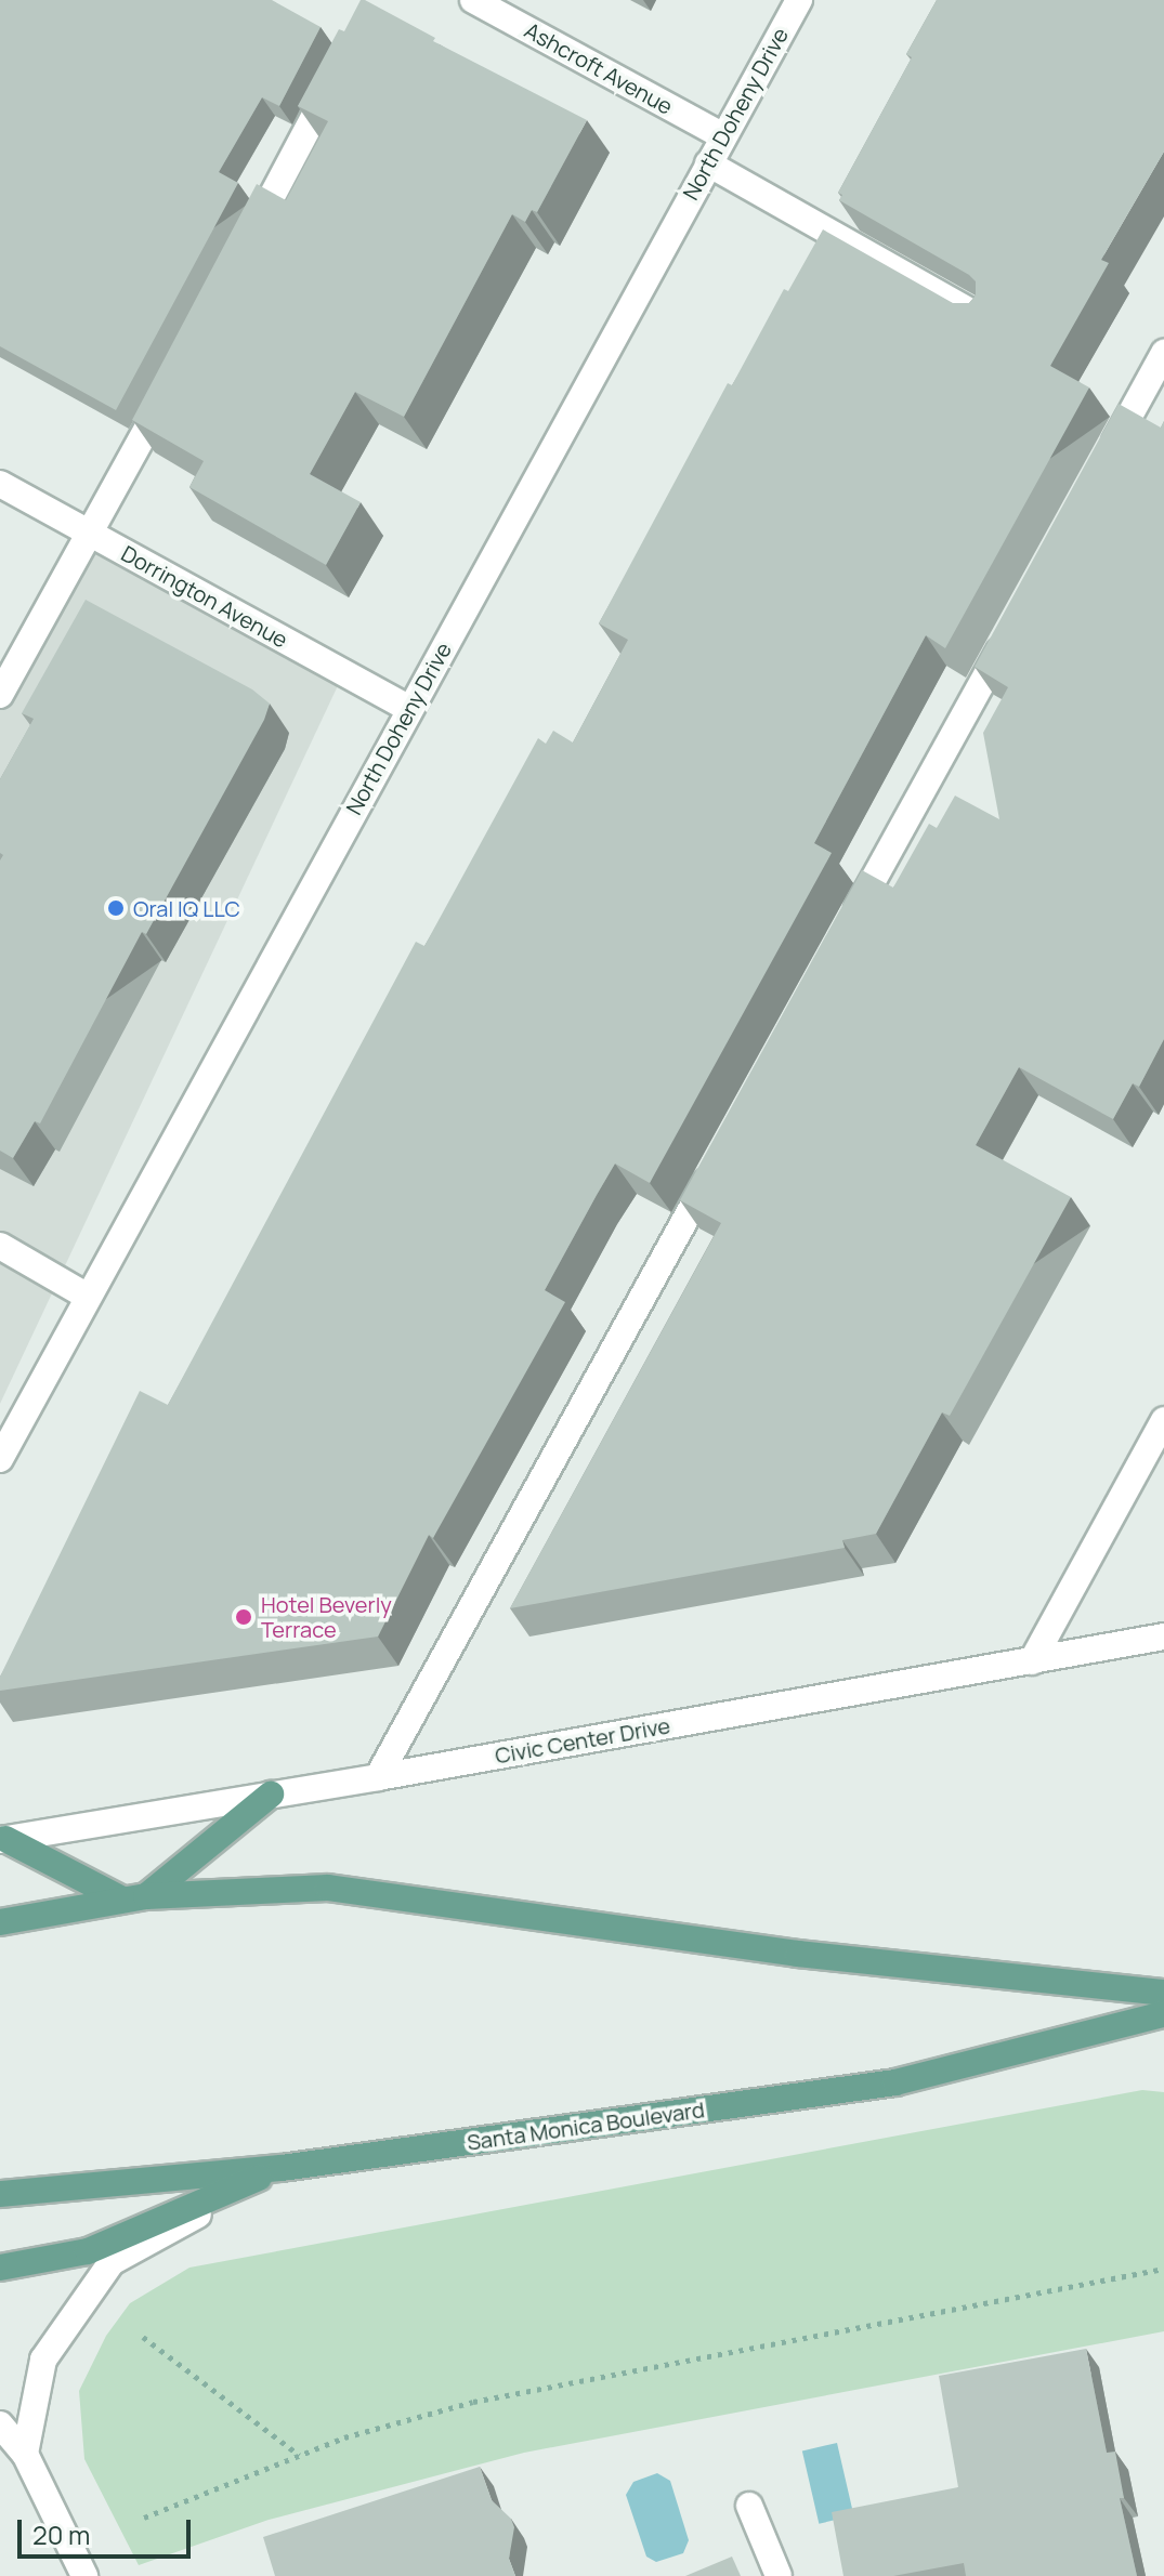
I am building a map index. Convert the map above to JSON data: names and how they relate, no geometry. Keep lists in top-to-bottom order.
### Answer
{
  "streets": {
    "main road": ["Santa Monica Boulevard"],
    "street": [
      "Ashcroft Avenue",
      "North Doheny Drive",
      "Dorrington Avenue",
      "Civic Center Drive"
    ]
  },
  "crossings": [
    ["Ashcroft Avenue", "North Doheny Drive"],
    ["North Doheny Drive", "Dorrington Avenue"]
  ],
  "places": ["Oral IQ LLC", "Hotel Beverly Terrace"],
  "scale_bar": "20 m"
}
